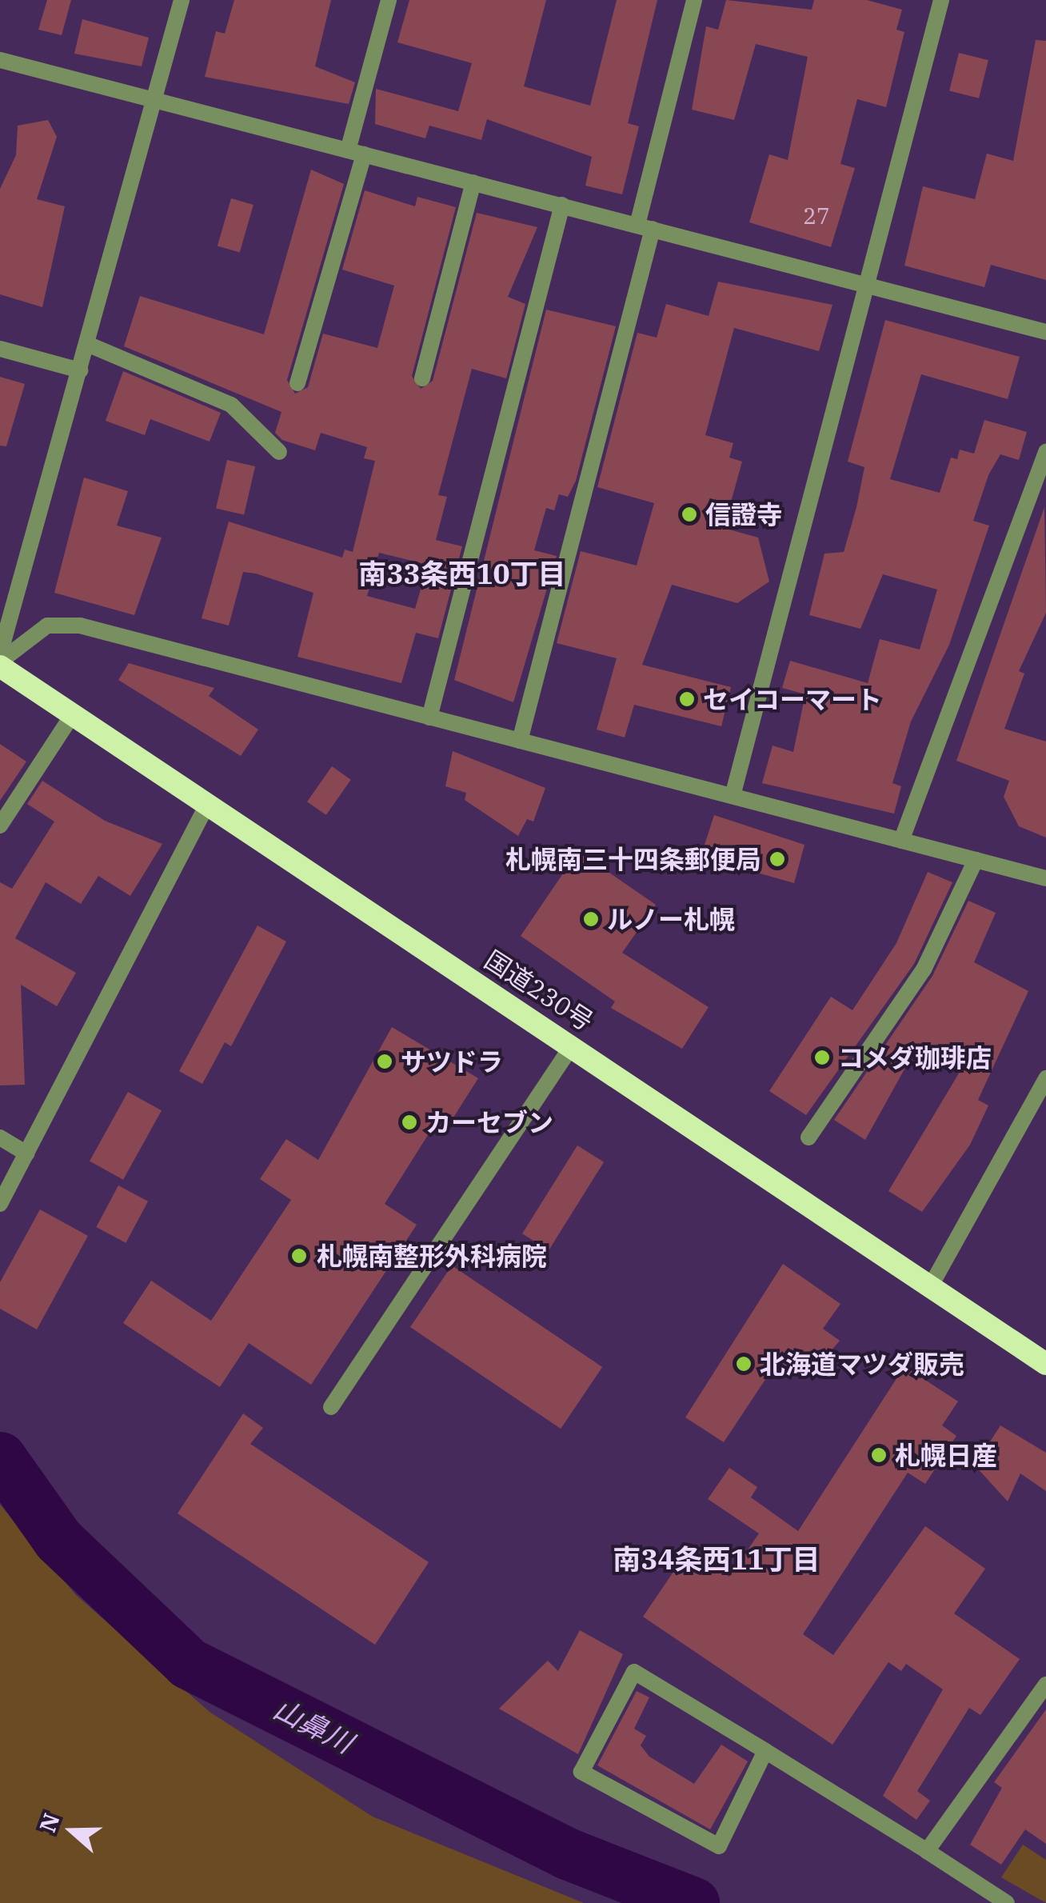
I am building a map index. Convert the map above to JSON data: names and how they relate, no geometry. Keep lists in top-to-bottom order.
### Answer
{
  "streets": {
    "highway": ["国道230号"]
  },
  "districts": ["南33条西10丁目", "南34条西11丁目"],
  "water": ["山鼻川"],
  "places": [
    "信證寺",
    "セイコーマート",
    "札幌南三十四条郵便局",
    "ルノー札幌",
    "コメダ珈琲店",
    "サツドラ",
    "カーセブン",
    "札幌南整形外科病院",
    "北海道マツダ販売",
    "札幌日産"
  ],
  "house_numbers": ["27"],
  "north": "left"
}
